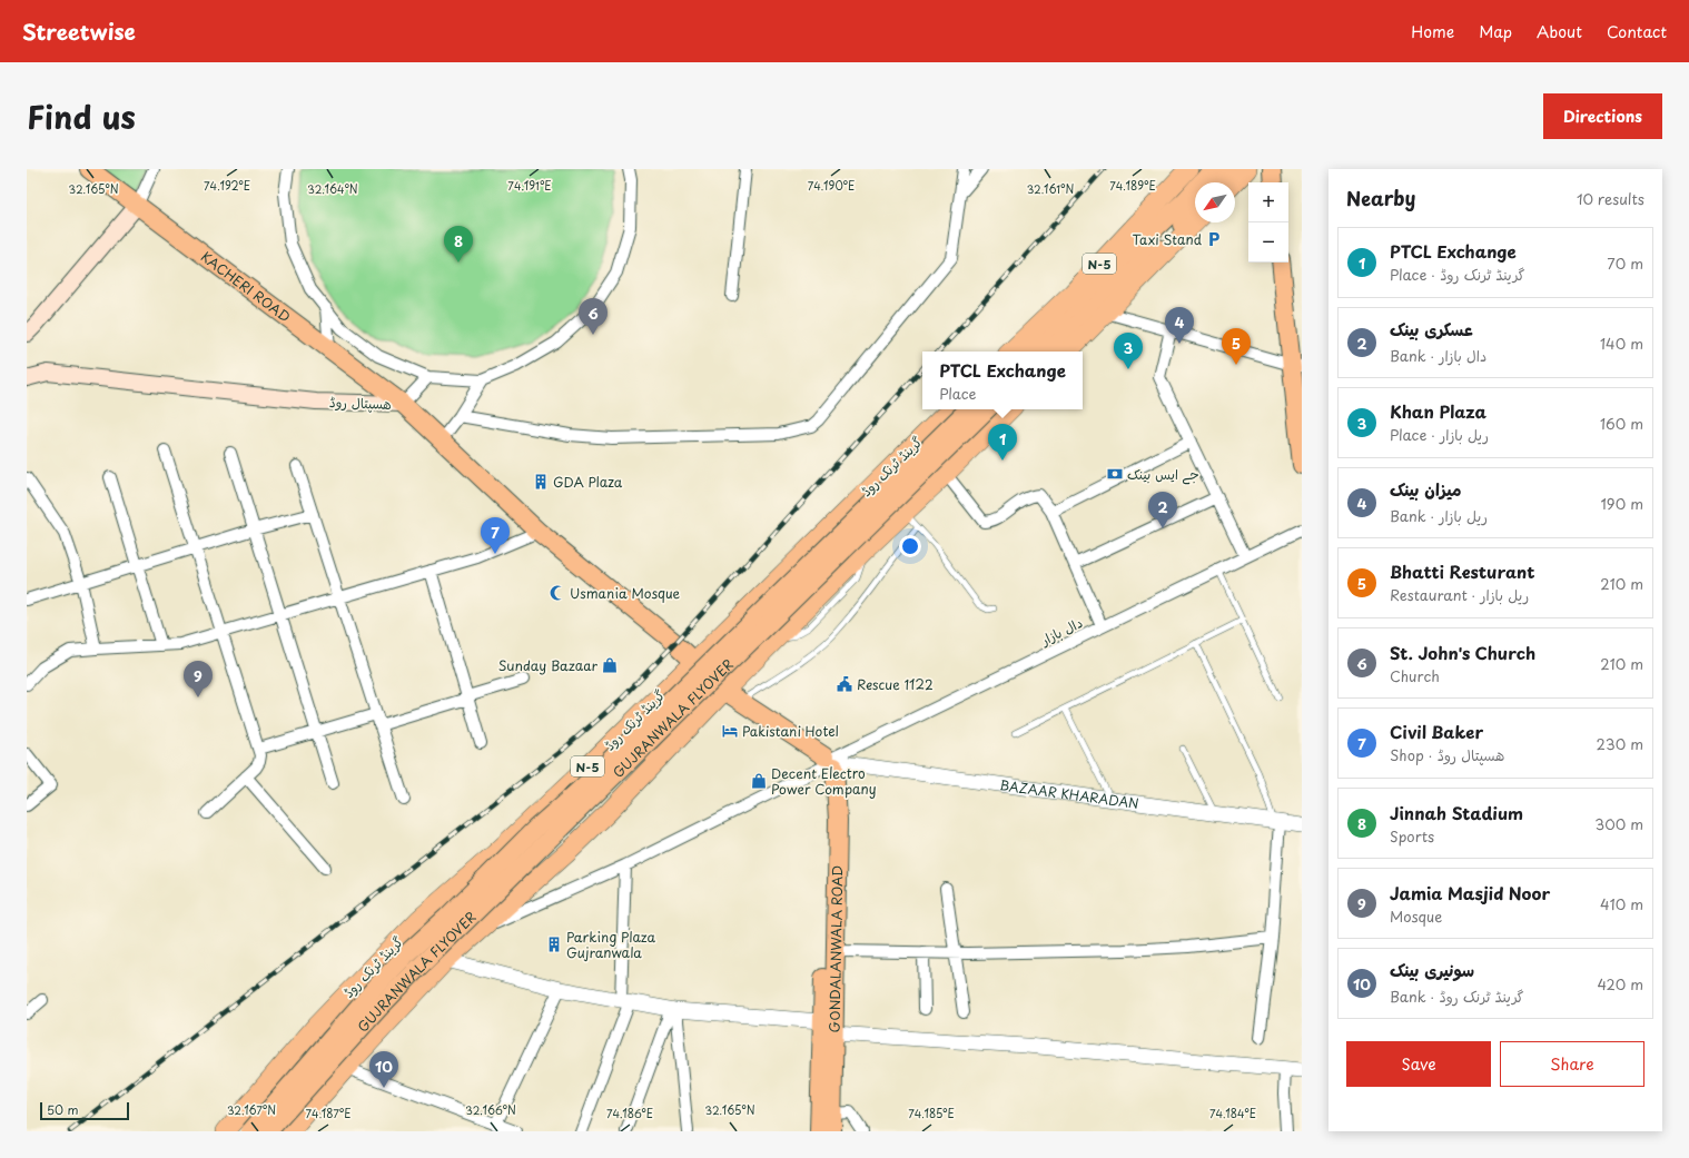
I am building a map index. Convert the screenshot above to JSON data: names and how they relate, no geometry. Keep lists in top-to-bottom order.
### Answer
{
  "streets": {
    "highway": ["N-5", "گرینڈ ٹرنک روڈ"],
    "main road": [
      "KACHERI ROAD",
      "ھسپتال روڈ",
      "GUJRANWALA FLYOVER",
      "GONDALANWALA ROAD"
    ],
    "street": ["دال بازار", "BAZAAR KHARADAN"]
  },
  "crossings": [
    ["KACHERI ROAD", "ھسپتال روڈ"],
    ["ھسپتال روڈ", "گرینڈ ٹرنک روڈ"],
    ["دال بازار", "BAZAAR KHARADAN"],
    ["دال بازار", "GONDALANWALA ROAD"],
    ["BAZAAR KHARADAN", "GONDALANWALA ROAD"]
  ],
  "places": {
    "parking": ["Taxi Stand"],
    "bank": ["جے ایس بینک"],
    "building": ["GDA Plaza", "Parking Plaza Gujranwala"],
    "mosque": ["Usmania Mosque"],
    "shop": ["Sunday Bazaar", "Decent Electro Power Company"],
    "public building": ["Rescue 1122"],
    "hotel": ["Pakistani Hotel"]
  },
  "scale_bar": "50 m",
  "north": "bottom left",
  "page": {
    "header": "Streetwise",
    "nav": [
      "Home",
      "Map",
      "About",
      "Contact"
    ],
    "title": "Find us",
    "buttons": [
      "Directions",
      ["Save", "Share"]
    ],
    "heading": ["Nearby", "10 results"],
    "map_buttons": ["+", "−"],
    "pins": [
      "8",
      "6",
      "4",
      "5",
      "3",
      "1",
      "2",
      "7",
      "9",
      "10"
    ],
    "list": [
      {
        "mark": "1",
        "name": "PTCL Exchange",
        "note": "Place · گرینڈ ٹرنک روڈ",
        "value": "70 m"
      },
      {
        "mark": "2",
        "name": "عسکری بینک",
        "note": "Bank · دال بازار",
        "value": "140 m"
      },
      {
        "mark": "3",
        "name": "Khan Plaza",
        "note": "Place · ریل بازار",
        "value": "160 m"
      },
      {
        "mark": "4",
        "name": "میزان بینک",
        "note": "Bank · ریل بازار",
        "value": "190 m"
      },
      {
        "mark": "5",
        "name": "Bhatti Resturant",
        "note": "Restaurant · ریل بازار",
        "value": "210 m"
      },
      {
        "mark": "6",
        "name": "St. John's Church",
        "note": "Church",
        "value": "210 m"
      },
      {
        "mark": "7",
        "name": "Civil Baker",
        "note": "Shop · ھسپتال روڈ",
        "value": "230 m"
      },
      {
        "mark": "8",
        "name": "Jinnah Stadium",
        "note": "Sports",
        "value": "300 m"
      },
      {
        "mark": "9",
        "name": "Jamia Masjid Noor",
        "note": "Mosque",
        "value": "410 m"
      },
      {
        "mark": "10",
        "name": "سونیری بینک",
        "note": "Bank · گرینڈ ٹرنک روڈ",
        "value": "420 m"
      }
    ],
    "popup": ["PTCL Exchange", "Place"],
    "scale": "50 m"
  },
  "coordinates": [
    "74.192°E",
    "74.191°E",
    "74.190°E",
    "74.189°E",
    "32.165°N",
    "32.164°N",
    "32.161°N",
    "32.167°N",
    "32.166°N",
    "74.187°E",
    "74.186°E",
    "74.185°E",
    "74.184°E"
  ]
}
